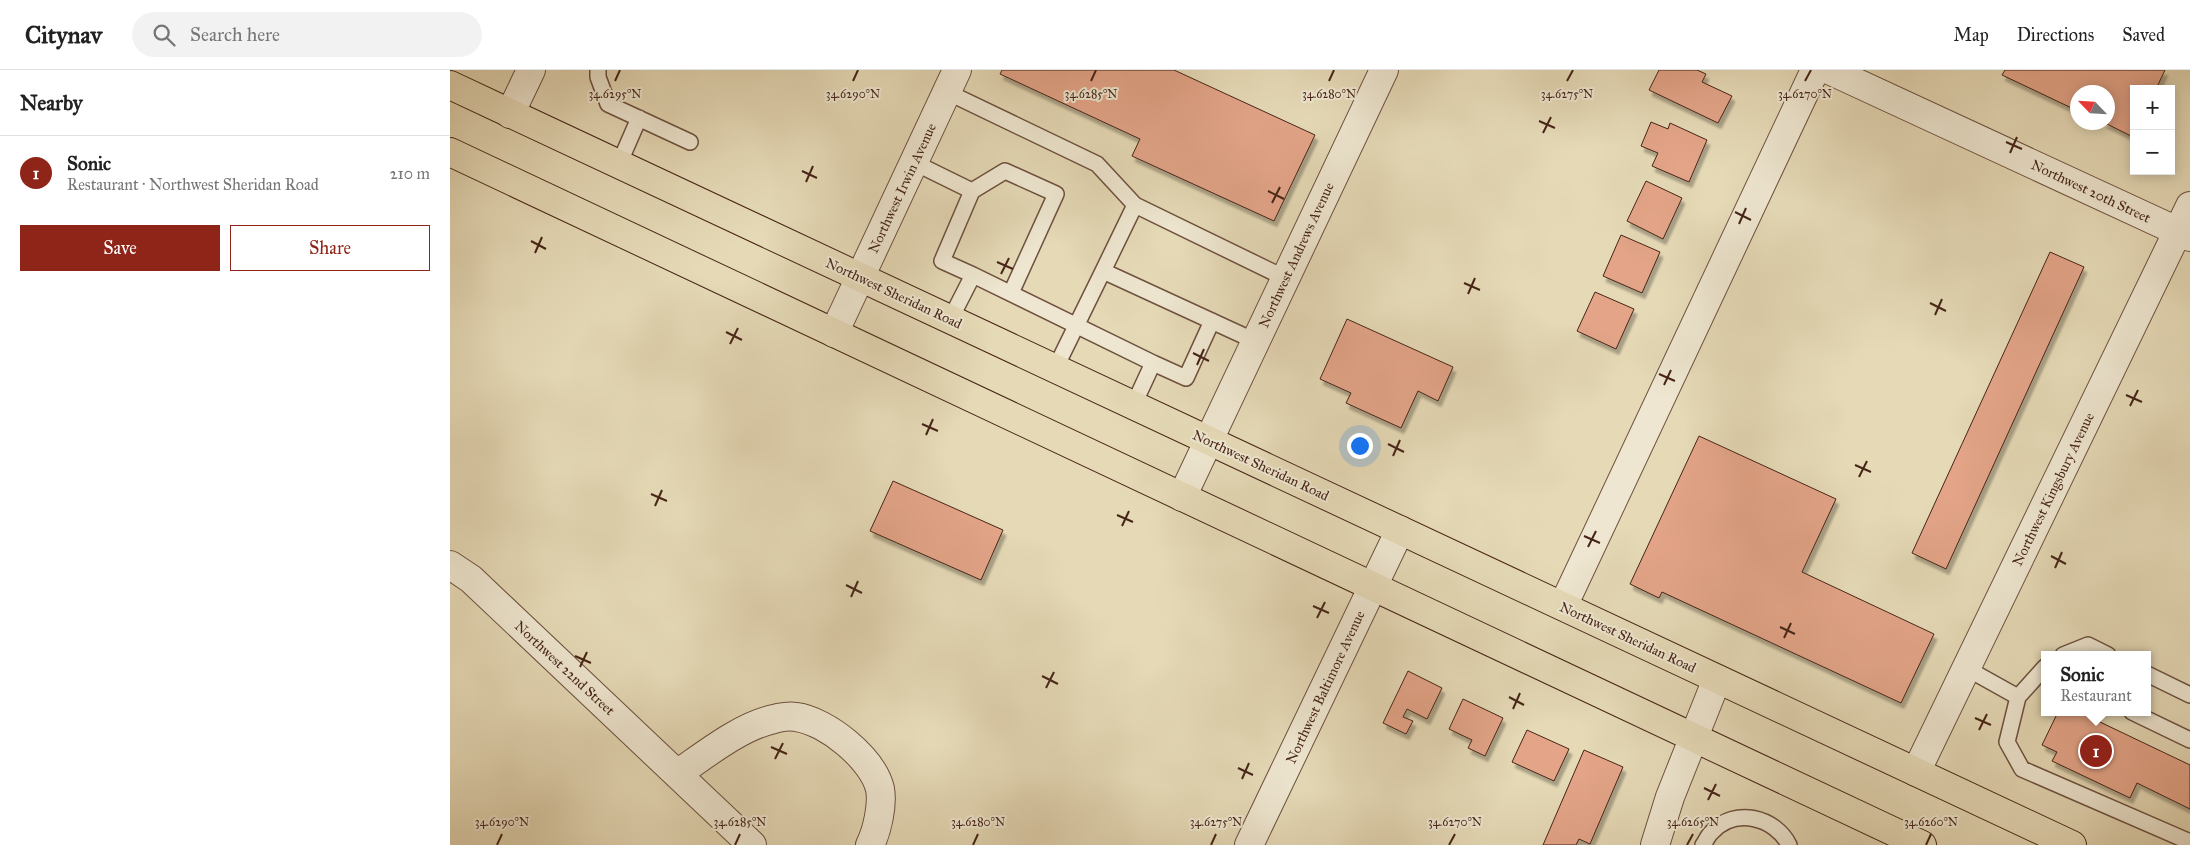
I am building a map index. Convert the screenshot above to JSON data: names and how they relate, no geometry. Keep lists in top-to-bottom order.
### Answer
{
  "streets": {
    "main road": ["Northwest Sheridan Road"],
    "street": [
      "Northwest Irwin Avenue",
      "Northwest 20th Street",
      "Northwest Andrews Avenue",
      "Northwest Kingsbury Avenue",
      "Northwest 22nd Street",
      "Northwest Baltimore Avenue"
    ]
  },
  "crossings": [
    ["Northwest Irwin Avenue", "Northwest Sheridan Road"],
    ["Northwest 20th Street", "Northwest Kingsbury Avenue"],
    ["Northwest Andrews Avenue", "Northwest Sheridan Road"],
    ["Northwest Sheridan Road", "Northwest Kingsbury Avenue"],
    ["Northwest Sheridan Road", "Northwest Baltimore Avenue"]
  ],
  "north": "top left",
  "page": {
    "header": "Citynav",
    "search": "Search here",
    "nav": ["Map", "Directions", "Saved"],
    "heading": "Nearby",
    "map_buttons": ["+", "−"],
    "list": [
      {
        "mark": "1",
        "name": "Sonic",
        "note": "Restaurant · Northwest Sheridan Road",
        "value": "210 m"
      }
    ],
    "buttons": ["Save", "Share"],
    "popup": ["Sonic", "Restaurant"],
    "pins": "1"
  },
  "coordinates": [
    "34.6295°N",
    "34.6290°N",
    "34.6285°N",
    "34.6280°N",
    "34.6275°N",
    "34.6270°N",
    "34.6265°N",
    "34.6260°N"
  ]
}
